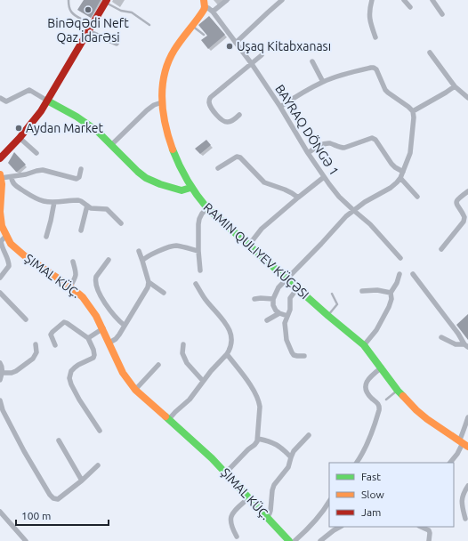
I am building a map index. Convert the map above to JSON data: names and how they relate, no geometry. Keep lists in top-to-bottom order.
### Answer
{
  "streets": {
    "street": ["BAYRAQ DÖNGƏ 1", "RAMIN QULIYEV KÜÇƏSI", "ŞIMAL KÜÇ."]
  },
  "crossings": [
    ["BAYRAQ DÖNGƏ 1", "RAMIN QULIYEV KÜÇƏSI"]
  ],
  "places": ["Binəqədi Neft Qaz İdarəsi", "Uşaq Kitabxanası", "Aydan Market"],
  "legend": ["Fast", "Slow", "Jam"],
  "scale_bar": "100 m"
}
